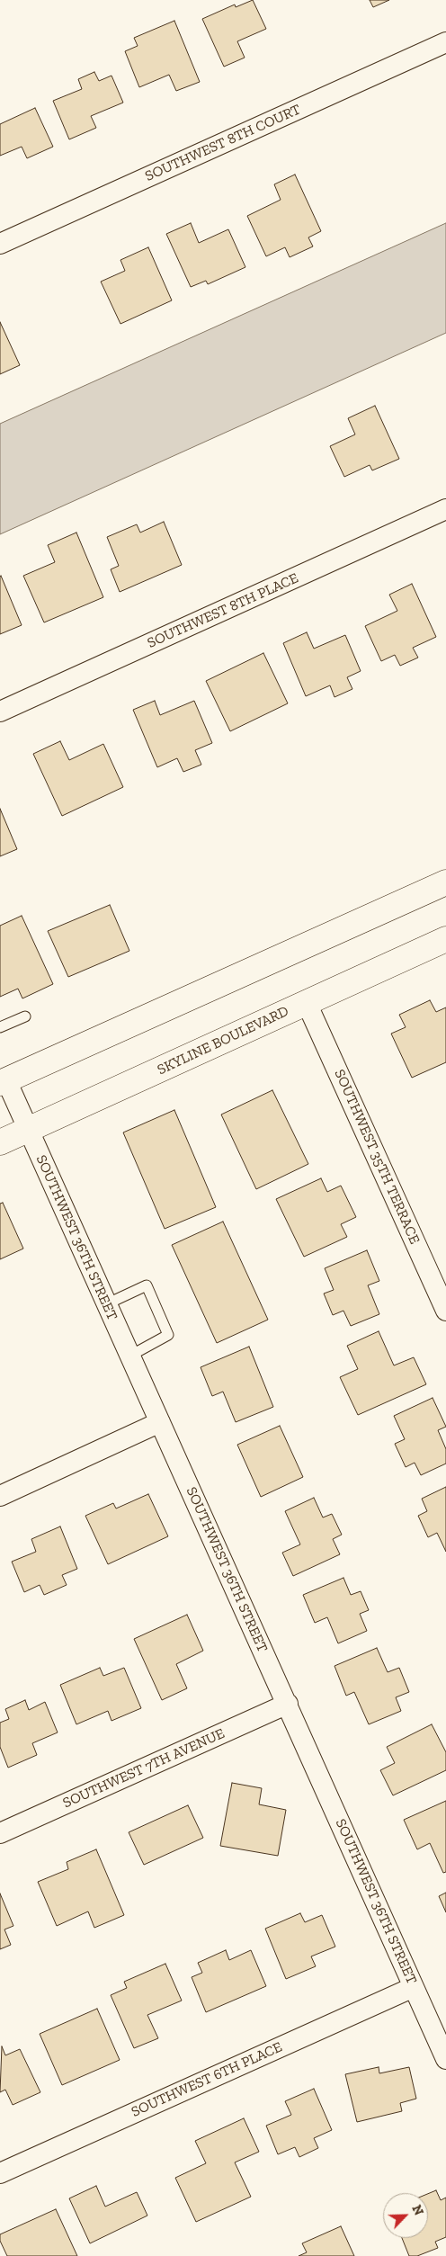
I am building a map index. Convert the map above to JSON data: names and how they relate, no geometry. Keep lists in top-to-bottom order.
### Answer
{
  "streets": {
    "street": [
      "SOUTHWEST 8TH COURT",
      "SOUTHWEST 8TH PLACE",
      "SKYLINE BOULEVARD",
      "SOUTHWEST 35TH TERRACE",
      "SOUTHWEST 36TH STREET",
      "SOUTHWEST 7TH AVENUE",
      "SOUTHWEST 6TH PLACE"
    ]
  },
  "crossings": [
    ["SKYLINE BOULEVARD", "SOUTHWEST 35TH TERRACE"],
    ["SKYLINE BOULEVARD", "SOUTHWEST 36TH STREET"],
    ["SOUTHWEST 36TH STREET", "SOUTHWEST 7TH AVENUE"],
    ["SOUTHWEST 36TH STREET", "SOUTHWEST 6TH PLACE"]
  ],
  "north": "top right"
}
